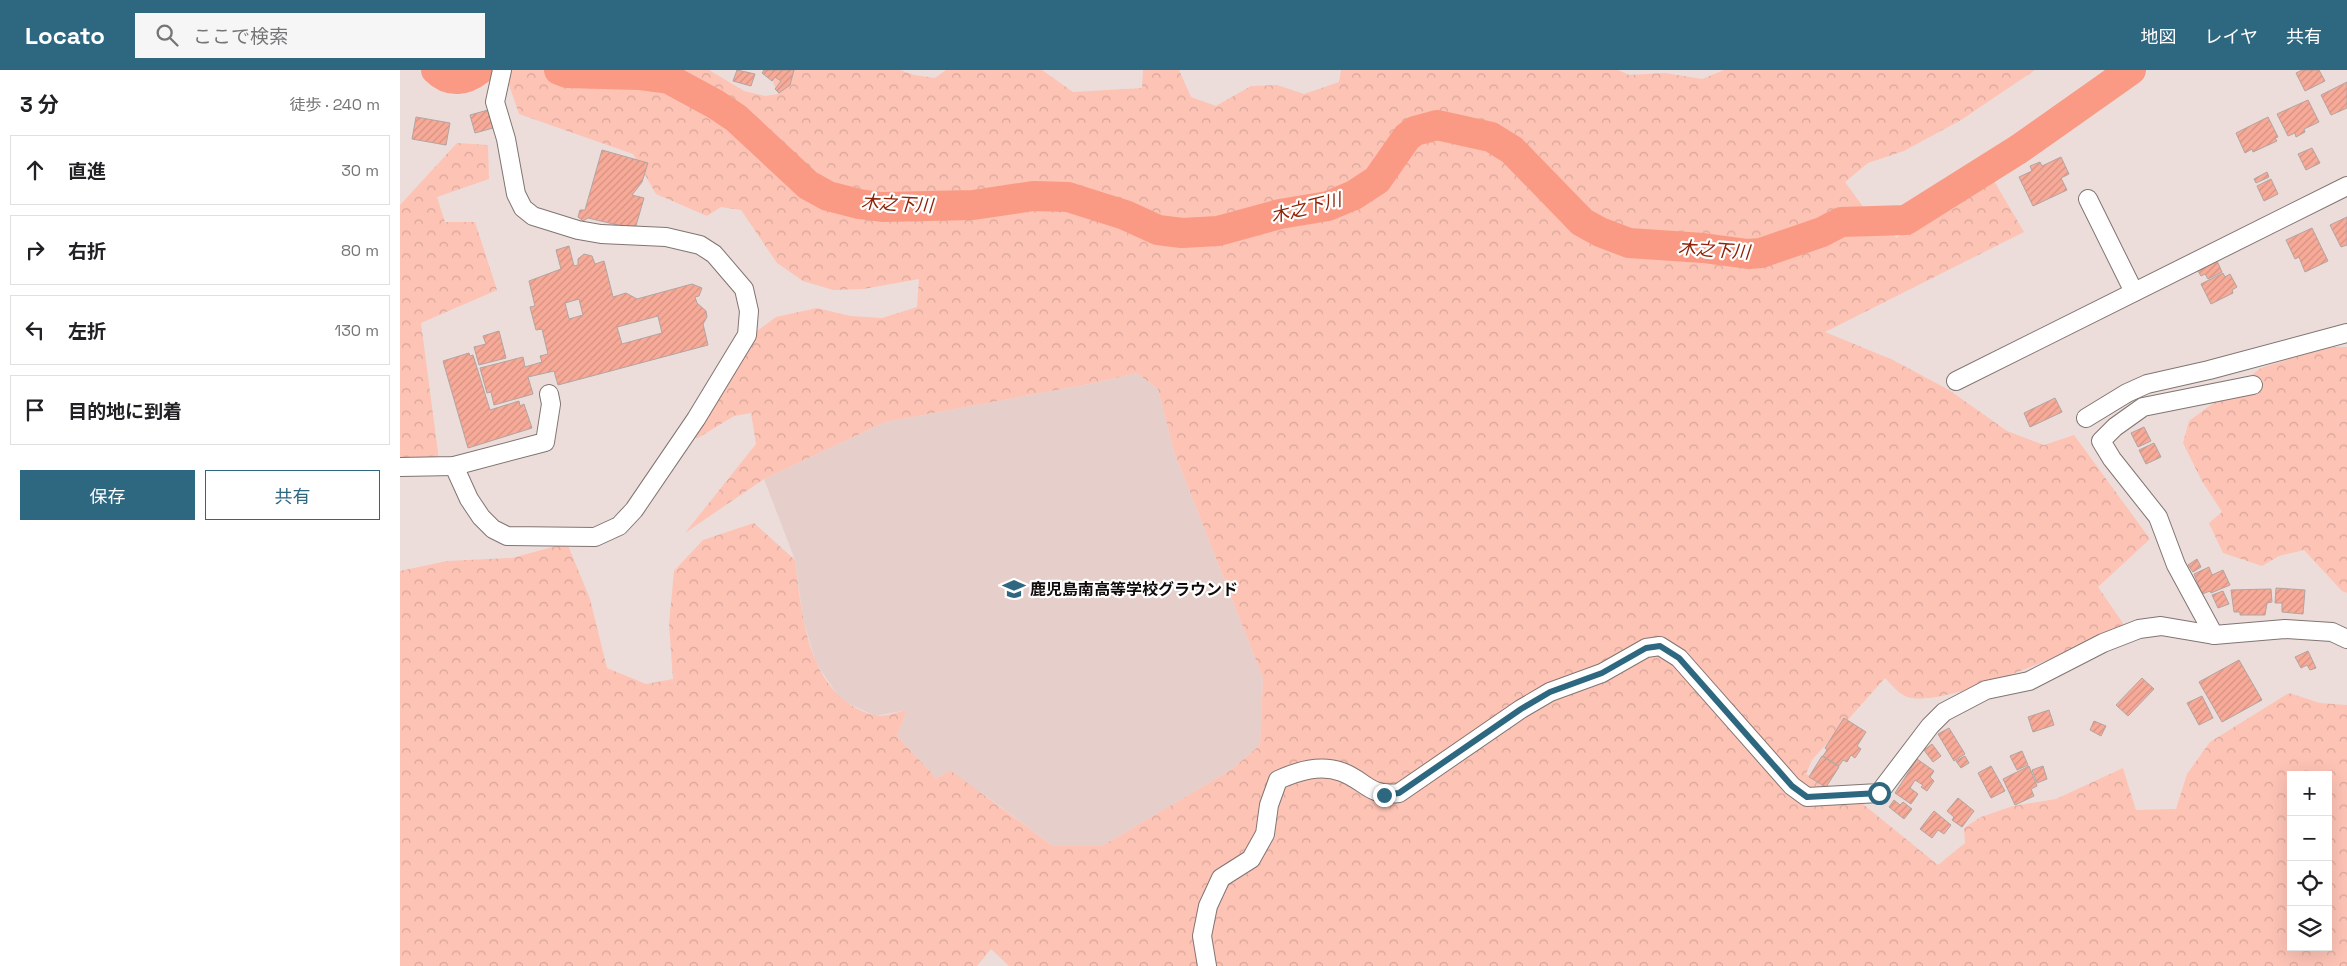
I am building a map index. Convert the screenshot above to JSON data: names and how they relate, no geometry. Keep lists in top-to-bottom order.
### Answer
{
  "water": ["木之下川"],
  "places": {
    "school or university": ["鹿児島南高等学校グラウンド"]
  },
  "page": {
    "header": "Locato",
    "search": "ここで検索",
    "nav": ["地図", "レイヤ", "共有"],
    "heading": ["3 分", "徒歩 · 240 m"],
    "list": [
      ["直進", "30 m"],
      ["右折", "80 m"],
      ["左折", "130 m"],
      "目的地に到着"
    ],
    "buttons": ["保存", "共有"],
    "map_buttons": ["+", "−"]
  }
}
